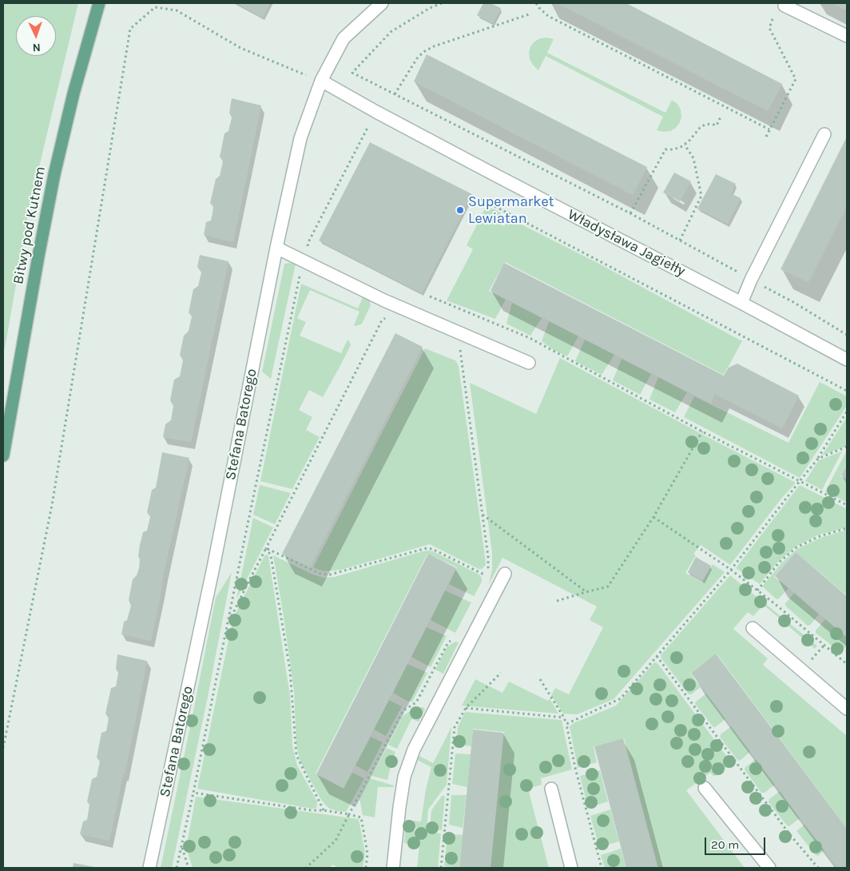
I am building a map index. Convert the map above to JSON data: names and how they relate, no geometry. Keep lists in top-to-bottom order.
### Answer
{
  "streets": {
    "main road": ["Bitwy pod Kutnem"],
    "street": ["Władysława Jagiełły", "Stefana Batorego"]
  },
  "crossings": [
    ["Władysława Jagiełły", "Stefana Batorego"]
  ],
  "places": ["Supermarket Lewiatan"],
  "scale_bar": "20 m",
  "north": "bottom"
}
